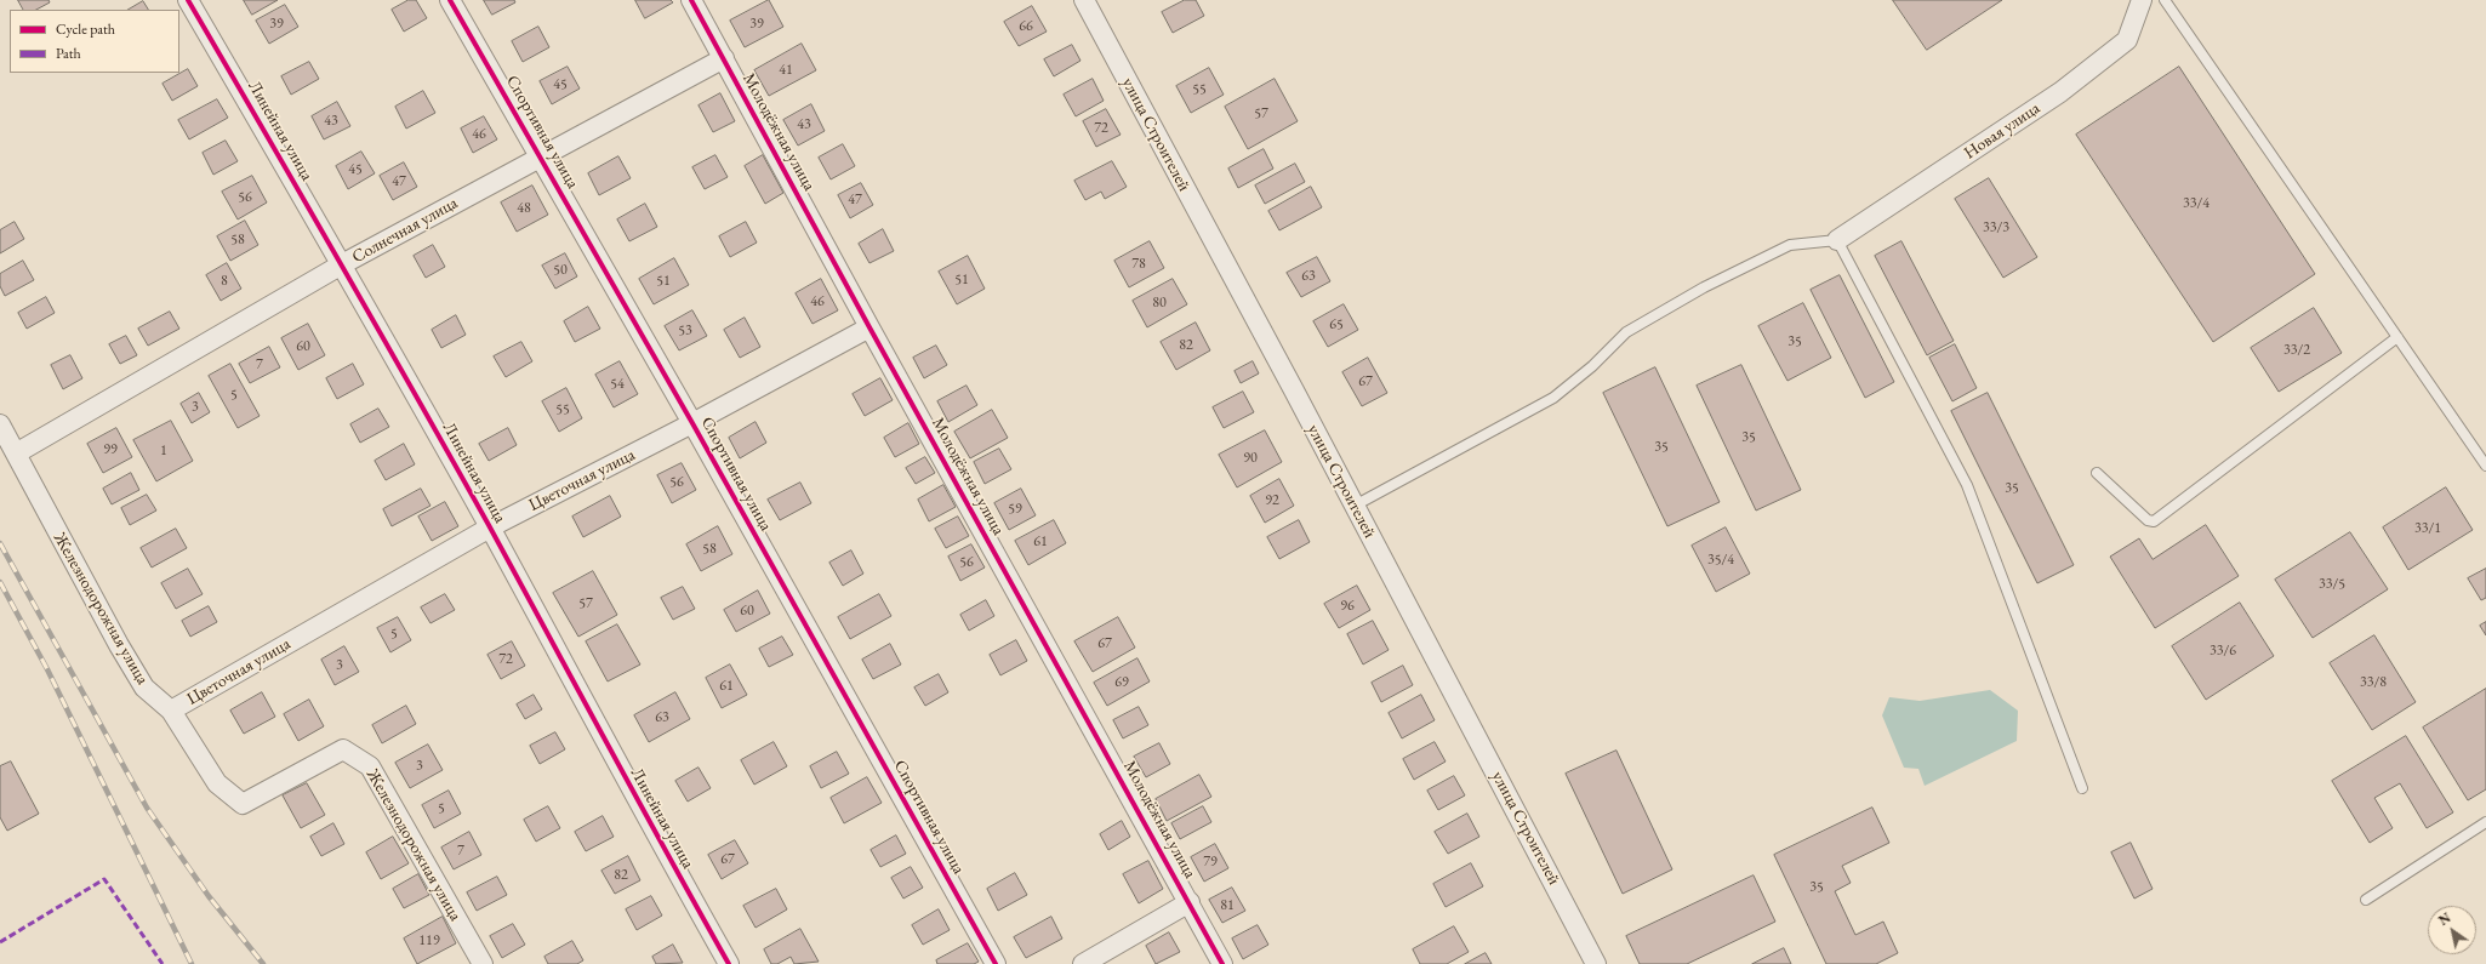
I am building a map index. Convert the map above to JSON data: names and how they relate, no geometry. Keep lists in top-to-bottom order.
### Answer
{
  "streets": {
    "street": [
      "Линейная улица",
      "Новая улица",
      "Спортивная улица",
      "Молодёжная улица",
      "улица Строителей",
      "Солнечная улица",
      "Цветочная улица",
      "Железнодорожная улица"
    ]
  },
  "crossings": [
    ["Линейная улица", "Солнечная улица"],
    ["Линейная улица", "Цветочная улица"],
    ["Спортивная улица", "Солнечная улица"],
    ["Спортивная улица", "Цветочная улица"],
    ["Молодёжная улица", "Солнечная улица"],
    ["Молодёжная улица", "Цветочная улица"],
    ["Солнечная улица", "Железнодорожная улица"],
    ["Цветочная улица", "Железнодорожная улица"]
  ],
  "house_numbers": [
    "39",
    "39",
    "66",
    "41",
    "45",
    "55",
    "57",
    "43",
    "43",
    "72",
    "46",
    "45",
    "47",
    "56",
    "47",
    "33/4",
    "48",
    "33/3",
    "58",
    "78",
    "50",
    "63",
    "51",
    "8",
    "51",
    "46",
    "80",
    "65",
    "53",
    "35",
    "82",
    "60",
    "33/2",
    "7",
    "67",
    "54",
    "5",
    "3",
    "55",
    "35",
    "35",
    "99",
    "1",
    "90",
    "56",
    "35",
    "92",
    "59",
    "33/1",
    "61",
    "58",
    "35/4",
    "56",
    "33/5",
    "57",
    "96",
    "60",
    "5",
    "67",
    "33/6",
    "72",
    "3",
    "69",
    "33/8",
    "61",
    "63",
    "3",
    "5",
    "7",
    "67",
    "79",
    "82",
    "35",
    "81",
    "119"
  ],
  "legend": ["Cycle path", "Path"],
  "north": "top left"
}
